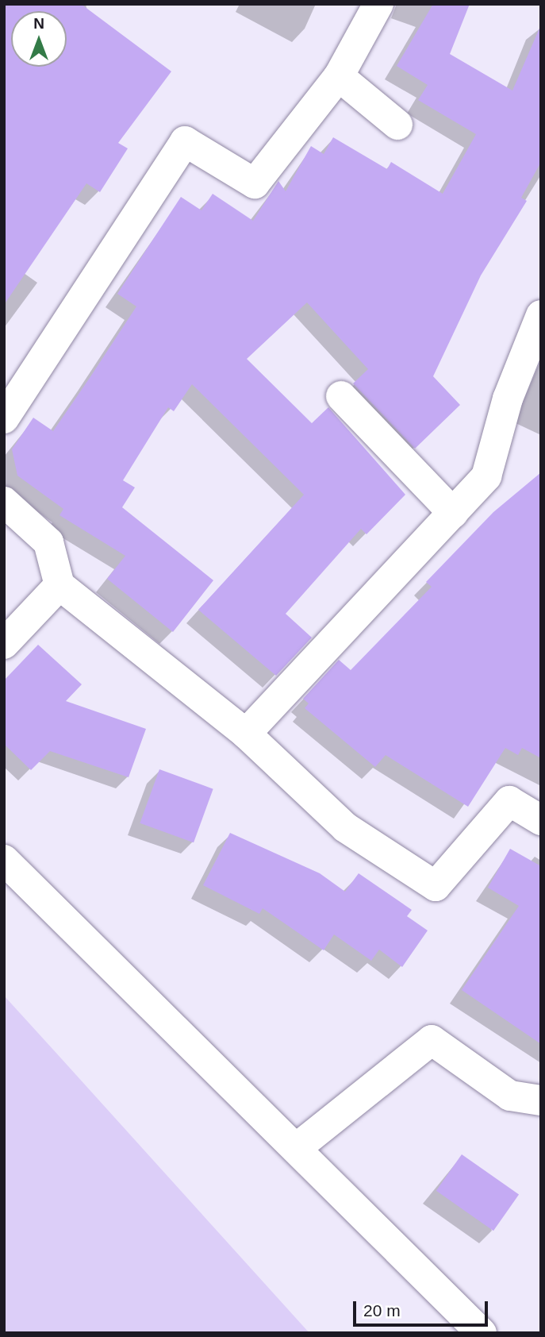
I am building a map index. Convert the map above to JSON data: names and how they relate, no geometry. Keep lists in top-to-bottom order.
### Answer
{
  "scale_bar": "20 m",
  "north": "top"
}
